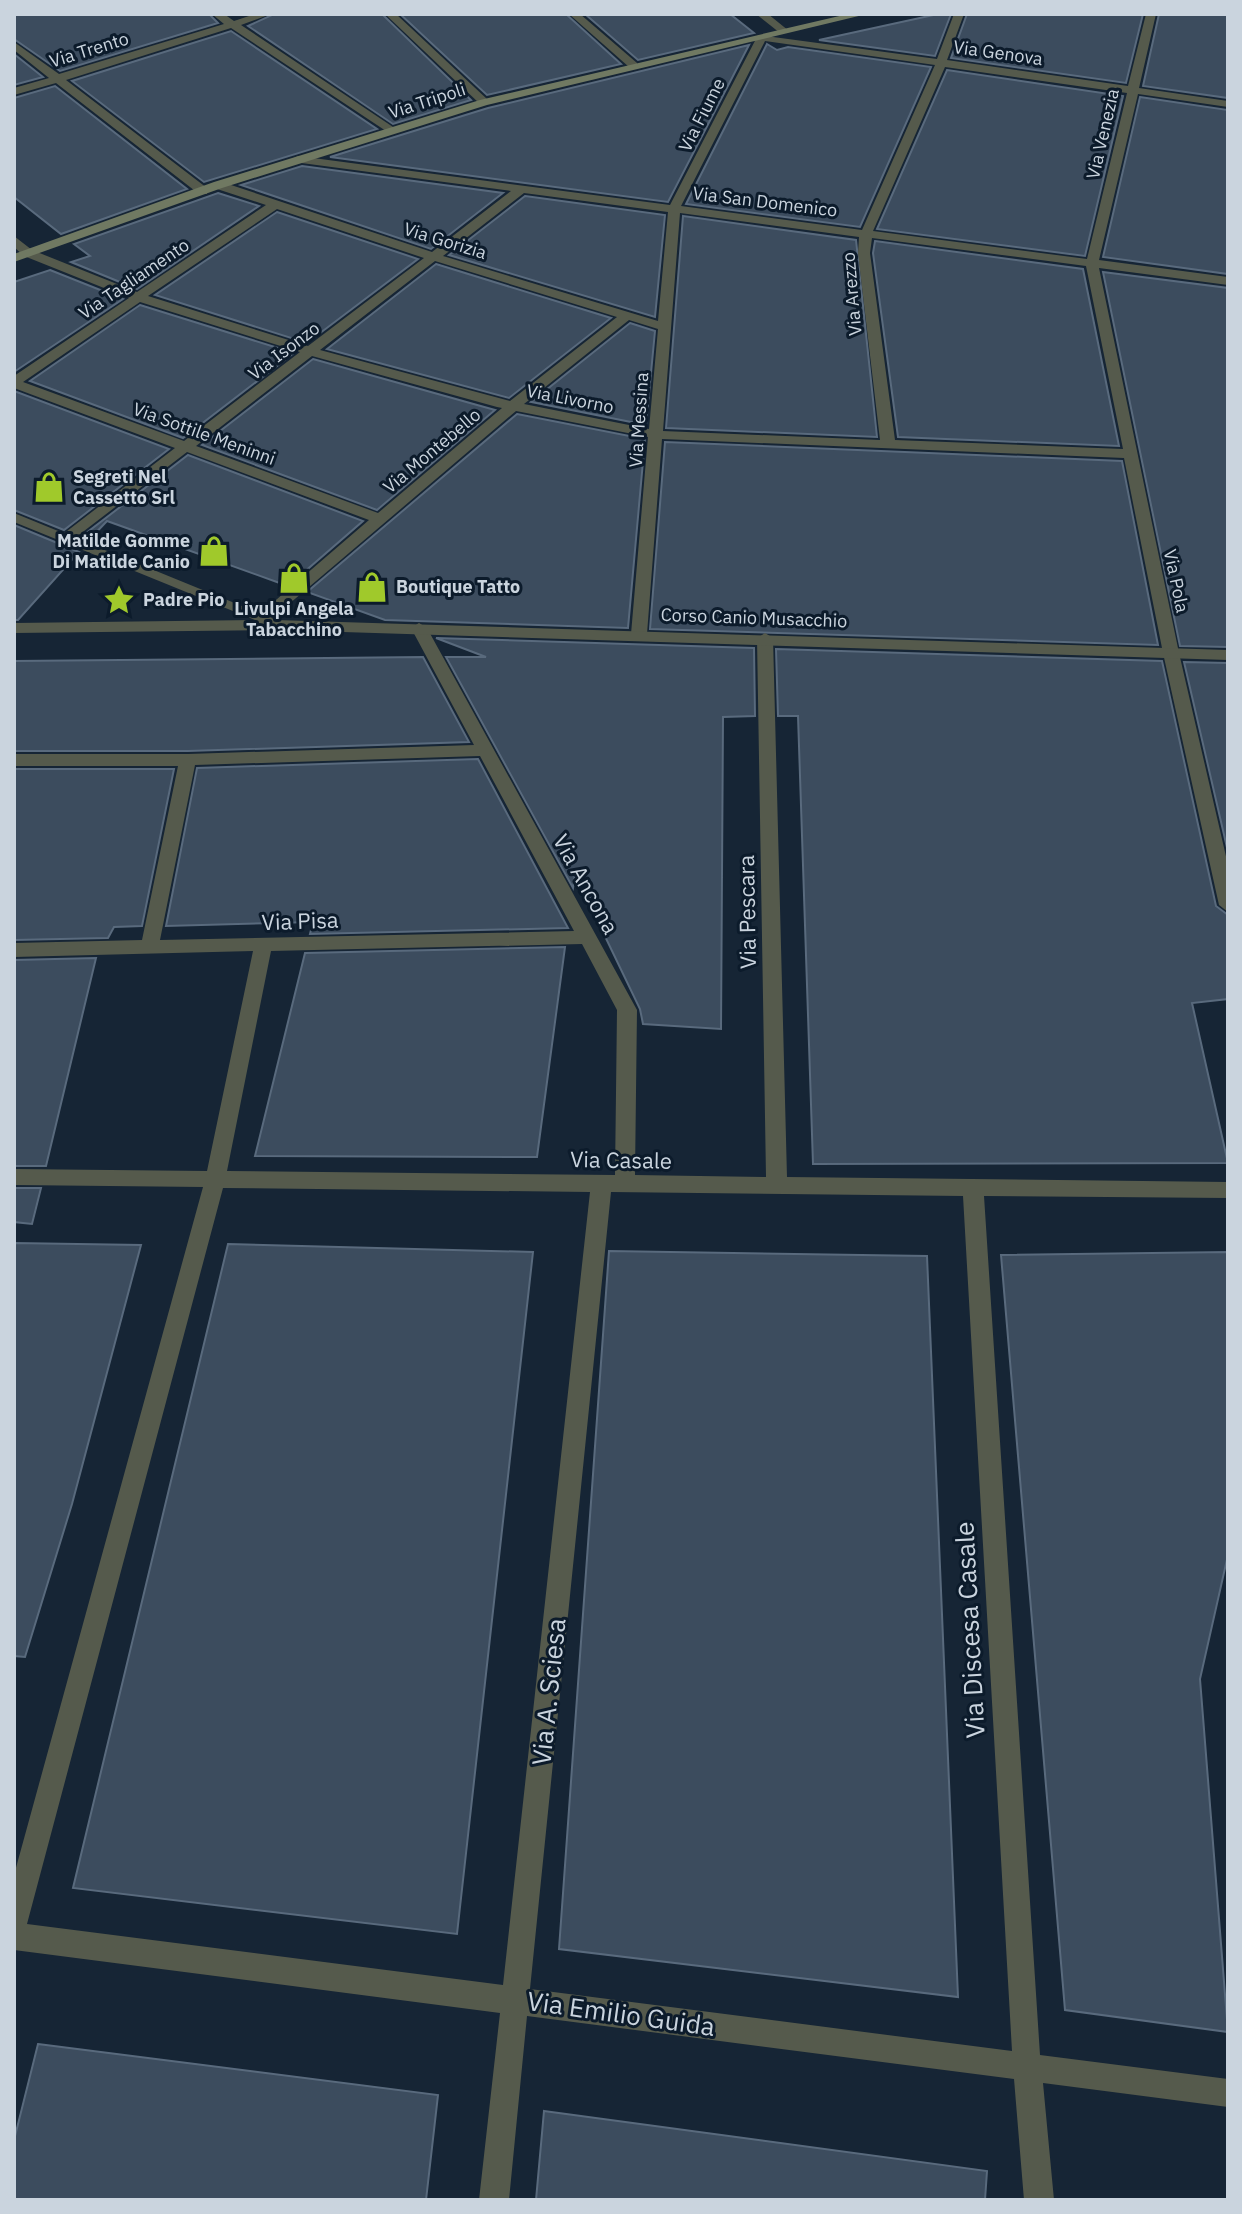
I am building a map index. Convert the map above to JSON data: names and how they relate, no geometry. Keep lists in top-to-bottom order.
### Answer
{
  "streets": {
    "main road": ["Via Tripoli"],
    "street": [
      "Via Trento",
      "Via Genova",
      "Via Fiume",
      "Via Venezia",
      "Via San Domenico",
      "Via Gorizia",
      "Via Tagliamento",
      "Via Arezzo",
      "Via Isonzo",
      "Via Livorno",
      "Via Messina",
      "Via Sottile Meninni",
      "Via Montebello",
      "Via Pola",
      "Corso Canio Musacchio",
      "Via Ancona",
      "Via Pescara",
      "Via Pisa",
      "Via Casale",
      "Via Discesa Casale",
      "Via A. Sciesa",
      "Via Emilio Guida"
    ]
  },
  "crossings": [
    ["Via Genova", "Via Tripoli"],
    ["Via Genova", "Via Fiume"],
    ["Via Genova", "Via Venezia"],
    ["Via Genova", "Via Arezzo"],
    ["Via Tripoli", "Via Fiume"],
    ["Via Tripoli", "Via San Domenico"],
    ["Via Tripoli", "Via Gorizia"],
    ["Via Tripoli", "Via Livorno"],
    ["Via Fiume", "Via San Domenico"],
    ["Via Fiume", "Via Messina"],
    ["Via Venezia", "Via San Domenico"],
    ["Via Venezia", "Via Pola"],
    ["Via San Domenico", "Via Arezzo"],
    ["Via San Domenico", "Via Isonzo"],
    ["Via San Domenico", "Via Messina"],
    ["Via San Domenico", "Via Pola"],
    ["Via Gorizia", "Via Tagliamento"],
    ["Via Gorizia", "Via Isonzo"],
    ["Via Gorizia", "Via Messina"],
    ["Via Gorizia", "Via Montebello"],
    ["Via Tagliamento", "Via Livorno"],
    ["Via Tagliamento", "Via Sottile Meninni"],
    ["Via Arezzo", "Via Livorno"],
    ["Via Isonzo", "Via Livorno"],
    ["Via Isonzo", "Via Sottile Meninni"],
    ["Via Livorno", "Via Messina"],
    ["Via Livorno", "Via Montebello"],
    ["Via Livorno", "Via Pola"],
    ["Via Messina", "Corso Canio Musacchio"],
    ["Via Sottile Meninni", "Via Montebello"],
    ["Via Montebello", "Corso Canio Musacchio"],
    ["Via Pola", "Corso Canio Musacchio"],
    ["Corso Canio Musacchio", "Via Ancona"],
    ["Corso Canio Musacchio", "Via Pescara"],
    ["Via Ancona", "Via Pisa"],
    ["Via Ancona", "Via Casale"],
    ["Via Ancona", "Via A. Sciesa"],
    ["Via Pescara", "Via Casale"],
    ["Via Casale", "Via Discesa Casale"],
    ["Via Casale", "Via A. Sciesa"],
    ["Via Discesa Casale", "Via Emilio Guida"],
    ["Via A. Sciesa", "Via Emilio Guida"]
  ],
  "places": {
    "shop": [
      "Segreti Nel Cassetto Srl",
      "Matilde Gomme Di Matilde Canio",
      "Livulpi Angela Tabacchino",
      "Boutique Tatto"
    ],
    "place": ["Padre Pio"]
  }
}
